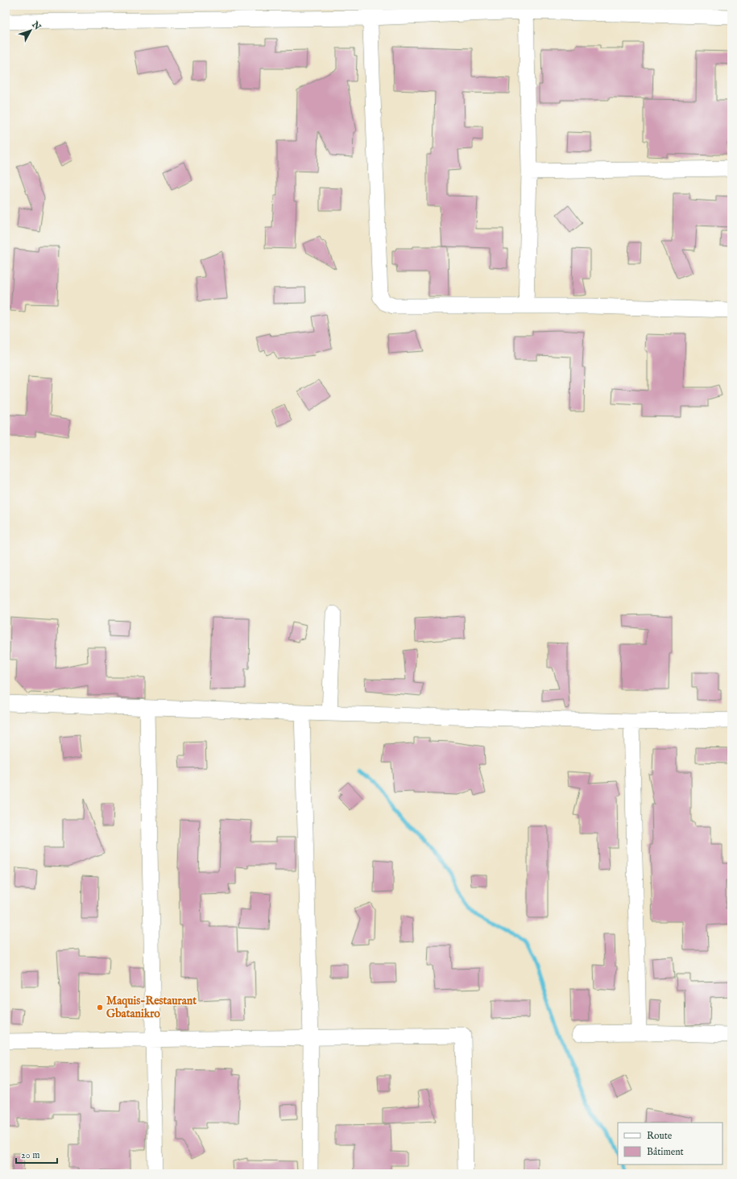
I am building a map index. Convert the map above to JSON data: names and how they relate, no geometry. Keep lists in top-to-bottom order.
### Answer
{
  "places": ["Maquis-Restaurant Gbatanikro"],
  "legend": ["Route", "Bâtiment"],
  "scale_bar": "20 m",
  "north": "top right"
}
